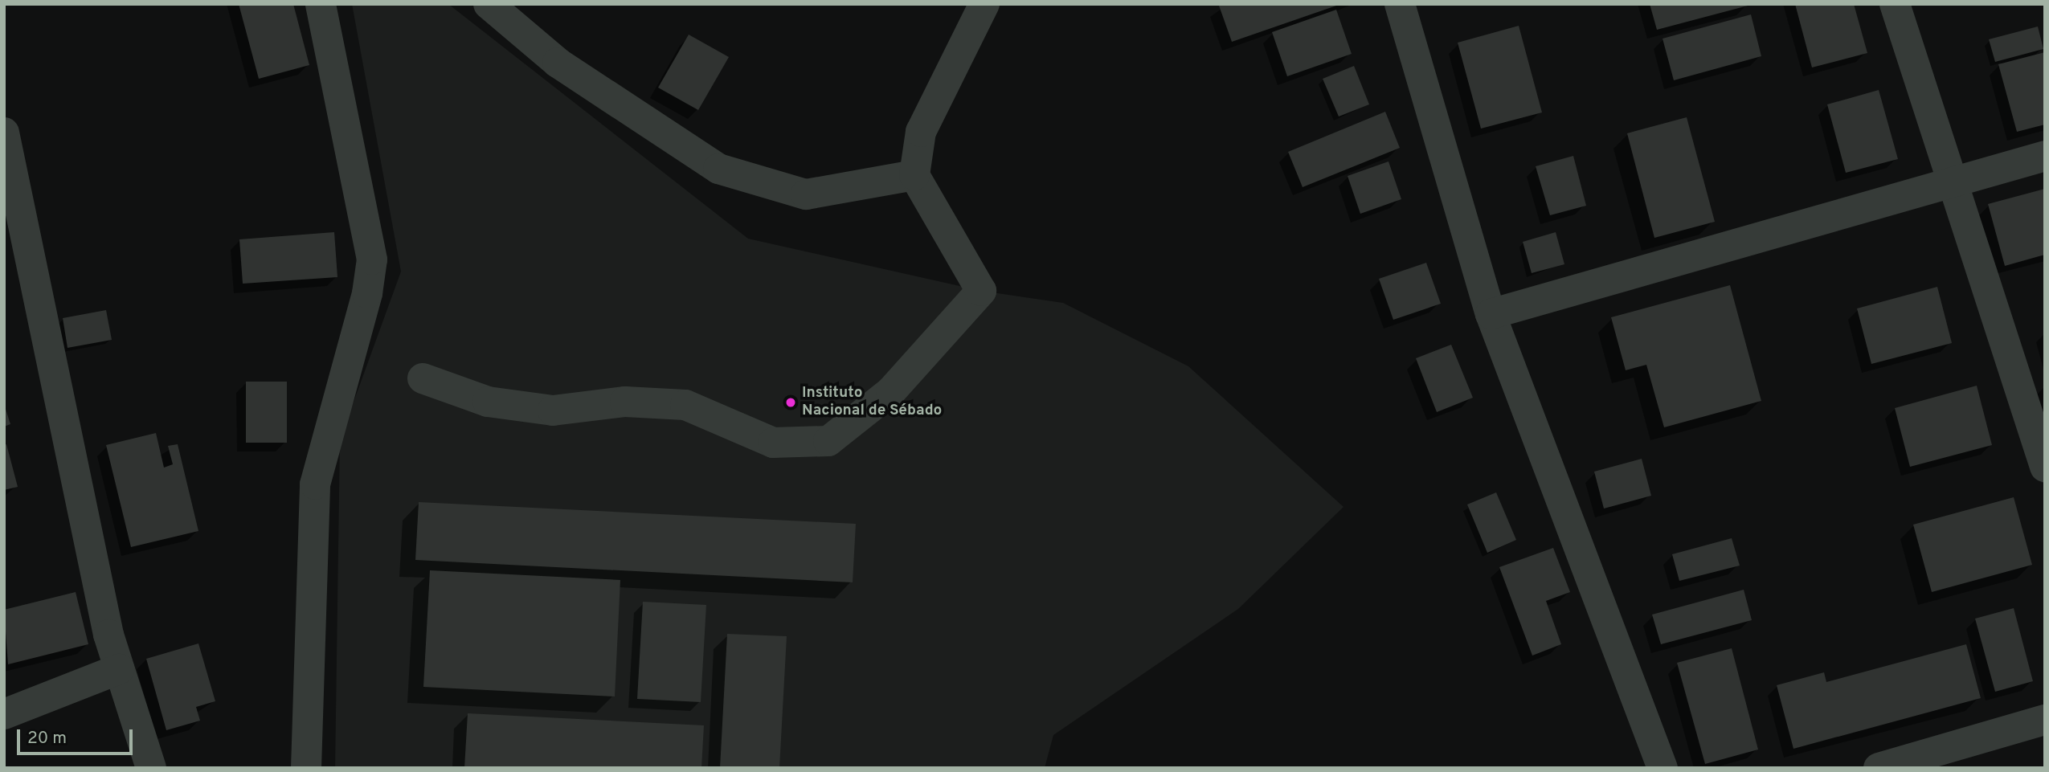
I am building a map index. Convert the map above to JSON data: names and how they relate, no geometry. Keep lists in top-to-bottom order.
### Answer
{
  "places": ["Instituto Nacional de Sébado"],
  "scale_bar": "20 m"
}
